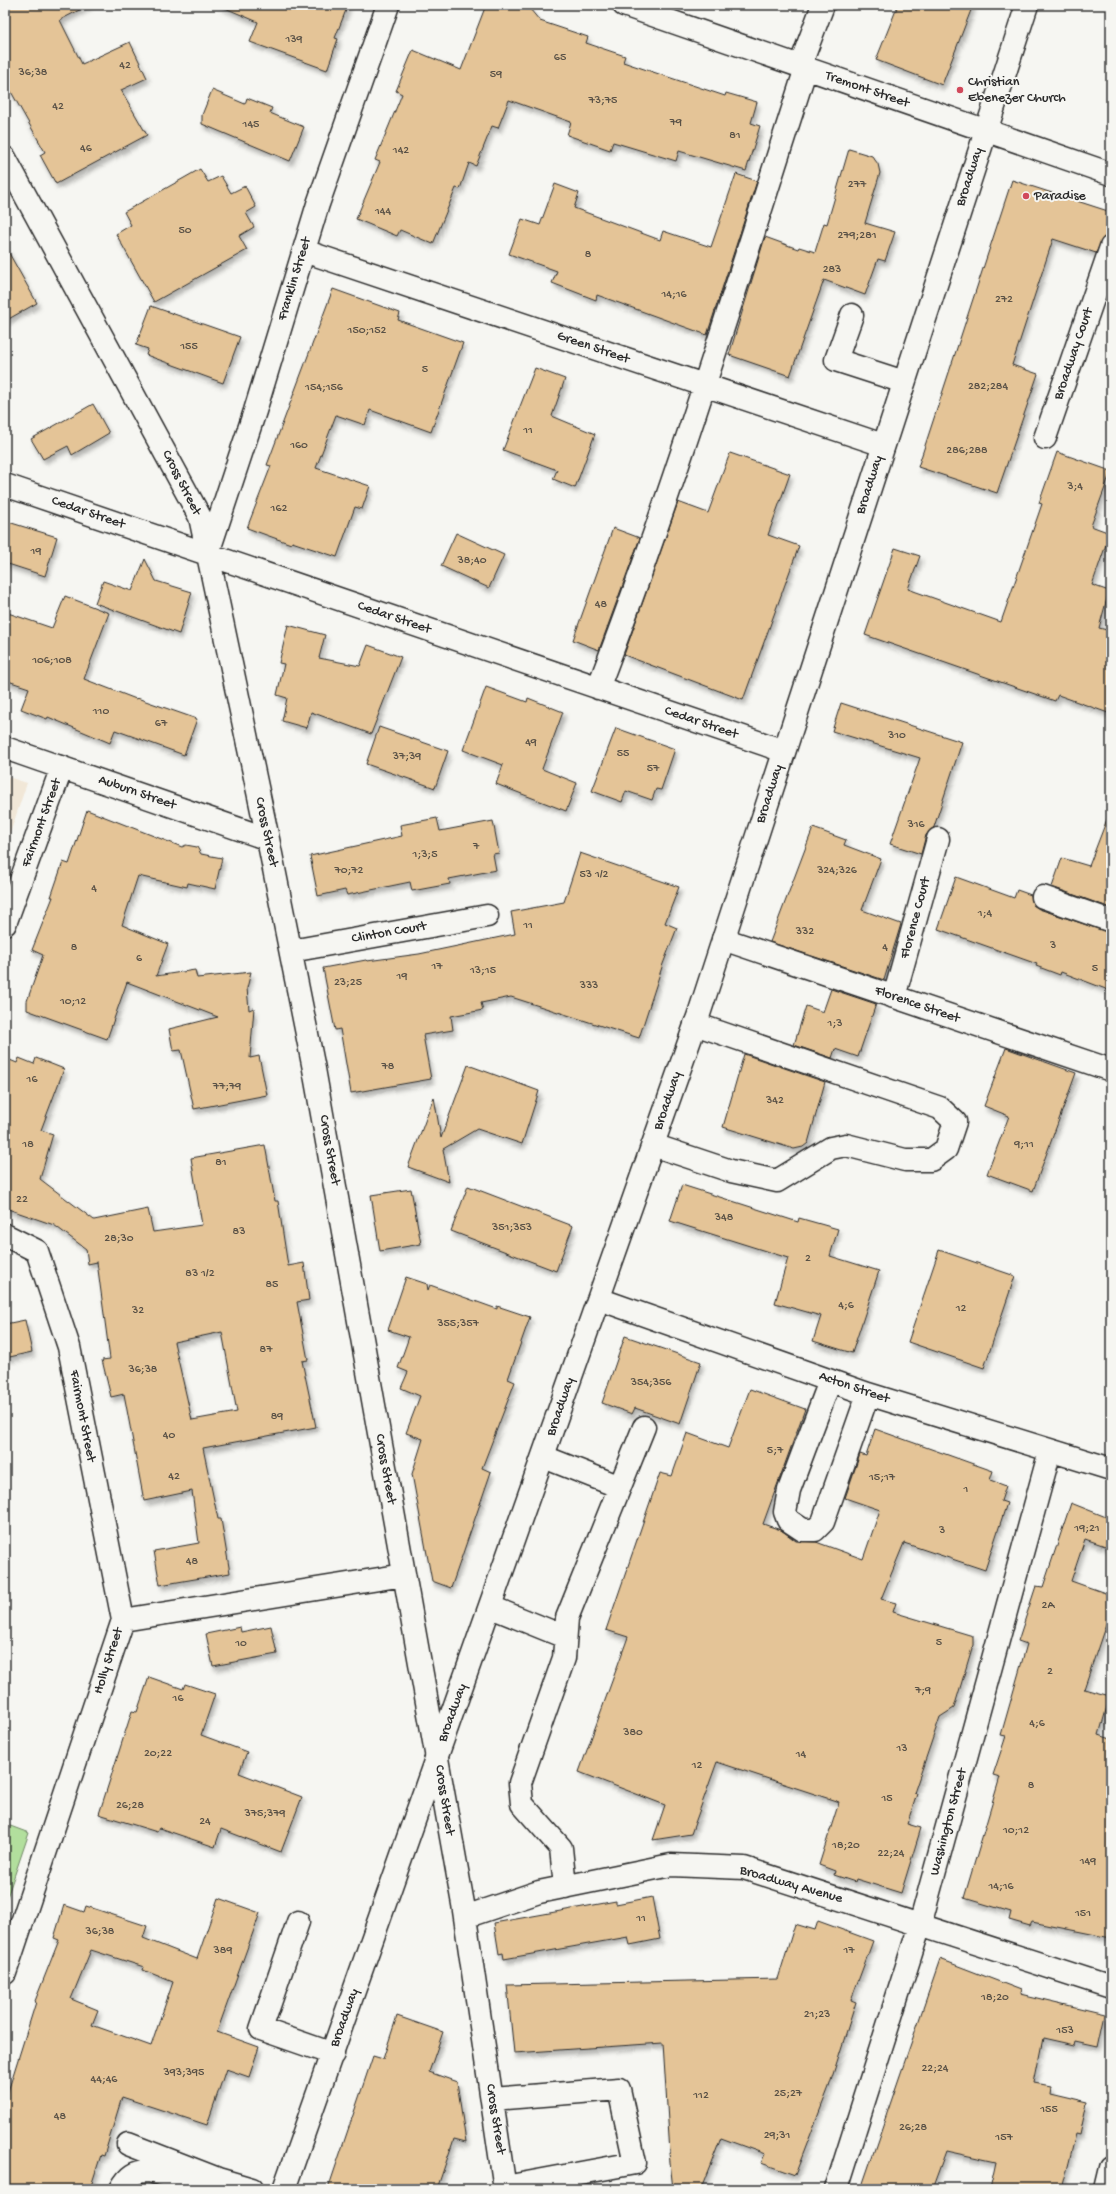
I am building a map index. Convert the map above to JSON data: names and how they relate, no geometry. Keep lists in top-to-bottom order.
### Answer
{
  "streets": {
    "street": [
      "Tremont Street",
      "Broadway",
      "Franklin Street",
      "Green Street",
      "Broadway Court",
      "Cross Street",
      "Cedar Street",
      "Auburn Street",
      "Fairmont Street",
      "Florence Court",
      "Clinton Court",
      "Florence Street",
      "Acton Street",
      "Holly Street",
      "Washington Street",
      "Broadway Avenue"
    ]
  },
  "crossings": [
    ["Tremont Street", "Broadway"],
    ["Broadway", "Green Street"],
    ["Broadway", "Cross Street"],
    ["Broadway", "Cedar Street"],
    ["Broadway", "Florence Street"],
    ["Broadway", "Acton Street"],
    ["Franklin Street", "Green Street"],
    ["Franklin Street", "Cross Street"],
    ["Franklin Street", "Cedar Street"],
    ["Cross Street", "Cedar Street"],
    ["Cross Street", "Auburn Street"],
    ["Cross Street", "Clinton Court"],
    ["Cross Street", "Holly Street"],
    ["Cross Street", "Broadway Avenue"],
    ["Auburn Street", "Fairmont Street"],
    ["Fairmont Street", "Holly Street"],
    ["Florence Court", "Florence Street"],
    ["Acton Street", "Washington Street"],
    ["Washington Street", "Broadway Avenue"]
  ],
  "places": ["Christian Ebenezer Church", "Paradise"],
  "house_numbers": [
    "139",
    "65",
    "42",
    "36;38",
    "59",
    "73;75",
    "42",
    "79",
    "145",
    "81",
    "46",
    "142",
    "277",
    "144",
    "50",
    "279;281",
    "8",
    "283",
    "14;16",
    "272",
    "150;152",
    "155",
    "5",
    "282;284",
    "154;156",
    "11",
    "160",
    "286;288",
    "3;4",
    "162",
    "19",
    "38;40",
    "48",
    "106;108",
    "110",
    "67",
    "310",
    "49",
    "55",
    "37;39",
    "57",
    "316",
    "7",
    "1;3;5",
    "70;72",
    "324;326",
    "53 1/2",
    "4",
    "1;4",
    "11",
    "332",
    "3",
    "8",
    "4",
    "6",
    "17",
    "5",
    "13;15",
    "19",
    "23;25",
    "333",
    "10;12",
    "1;3",
    "78",
    "16",
    "77;79",
    "342",
    "18",
    "9;11",
    "81",
    "22",
    "348",
    "351;353",
    "83",
    "28;30",
    "2",
    "83 1/2",
    "85",
    "4;6",
    "12",
    "32",
    "355;357",
    "87",
    "36;38",
    "354;356",
    "89",
    "40",
    "5;7",
    "42",
    "15;17",
    "1",
    "19;21",
    "3",
    "48",
    "2A",
    "5",
    "10",
    "2",
    "7;9",
    "16",
    "4;6",
    "380",
    "13",
    "20;22",
    "14",
    "12",
    "8",
    "15",
    "26;28",
    "375;379",
    "24",
    "10;12",
    "18;20",
    "22;24",
    "149",
    "14;16",
    "151",
    "11",
    "36;38",
    "389",
    "17",
    "18;20",
    "21;23",
    "153",
    "22;24",
    "393;395",
    "44;46",
    "25;27",
    "112",
    "155",
    "48",
    "26;28",
    "29;31",
    "157"
  ]
}
